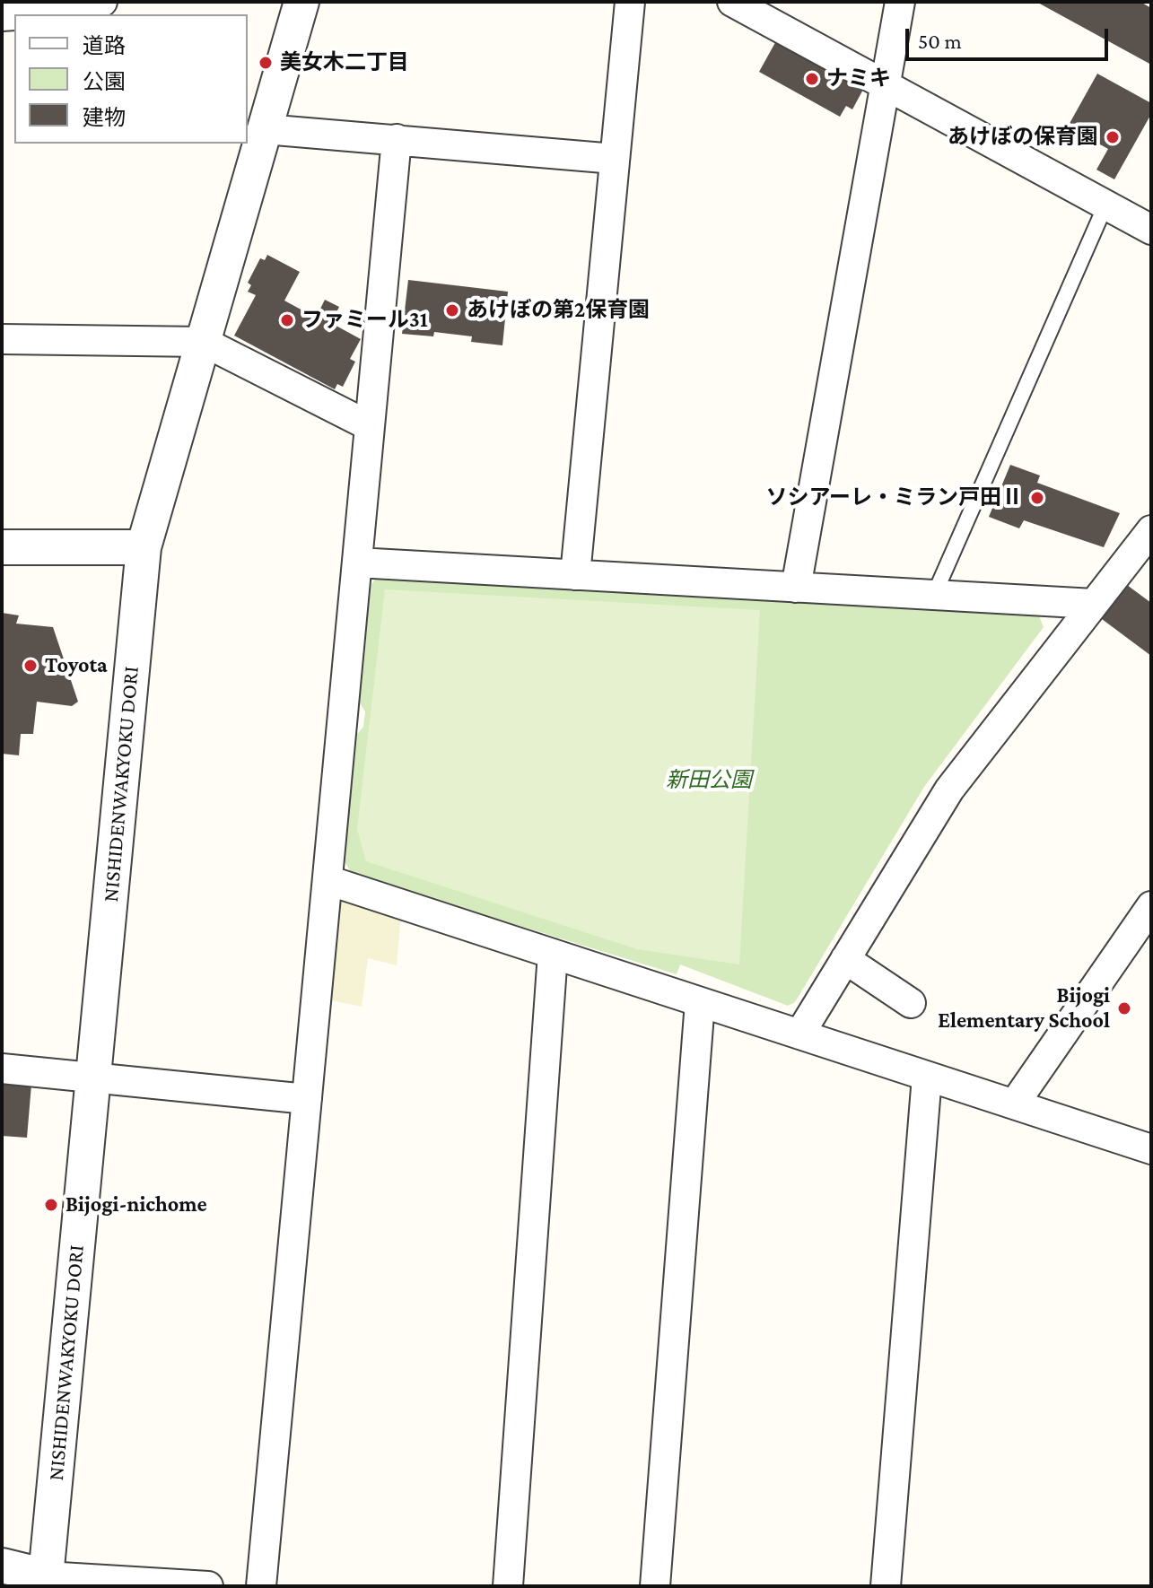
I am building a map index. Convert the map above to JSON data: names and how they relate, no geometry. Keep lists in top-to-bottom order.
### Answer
{
  "streets": {
    "street": ["NISHIDENWAKYOKU DORI"]
  },
  "parks": ["新田公園"],
  "places": [
    "美女木二丁目",
    "ナミキ",
    "あけぼの保育園",
    "あけぼの第2保育園",
    "ファミール31",
    "ソシアーレ・ミラン戸田Ⅱ",
    "Toyota",
    "Bijogi Elementary School",
    "Bijogi-nichome"
  ],
  "legend": ["道路", "公園", "建物"],
  "scale_bar": "50 m"
}
